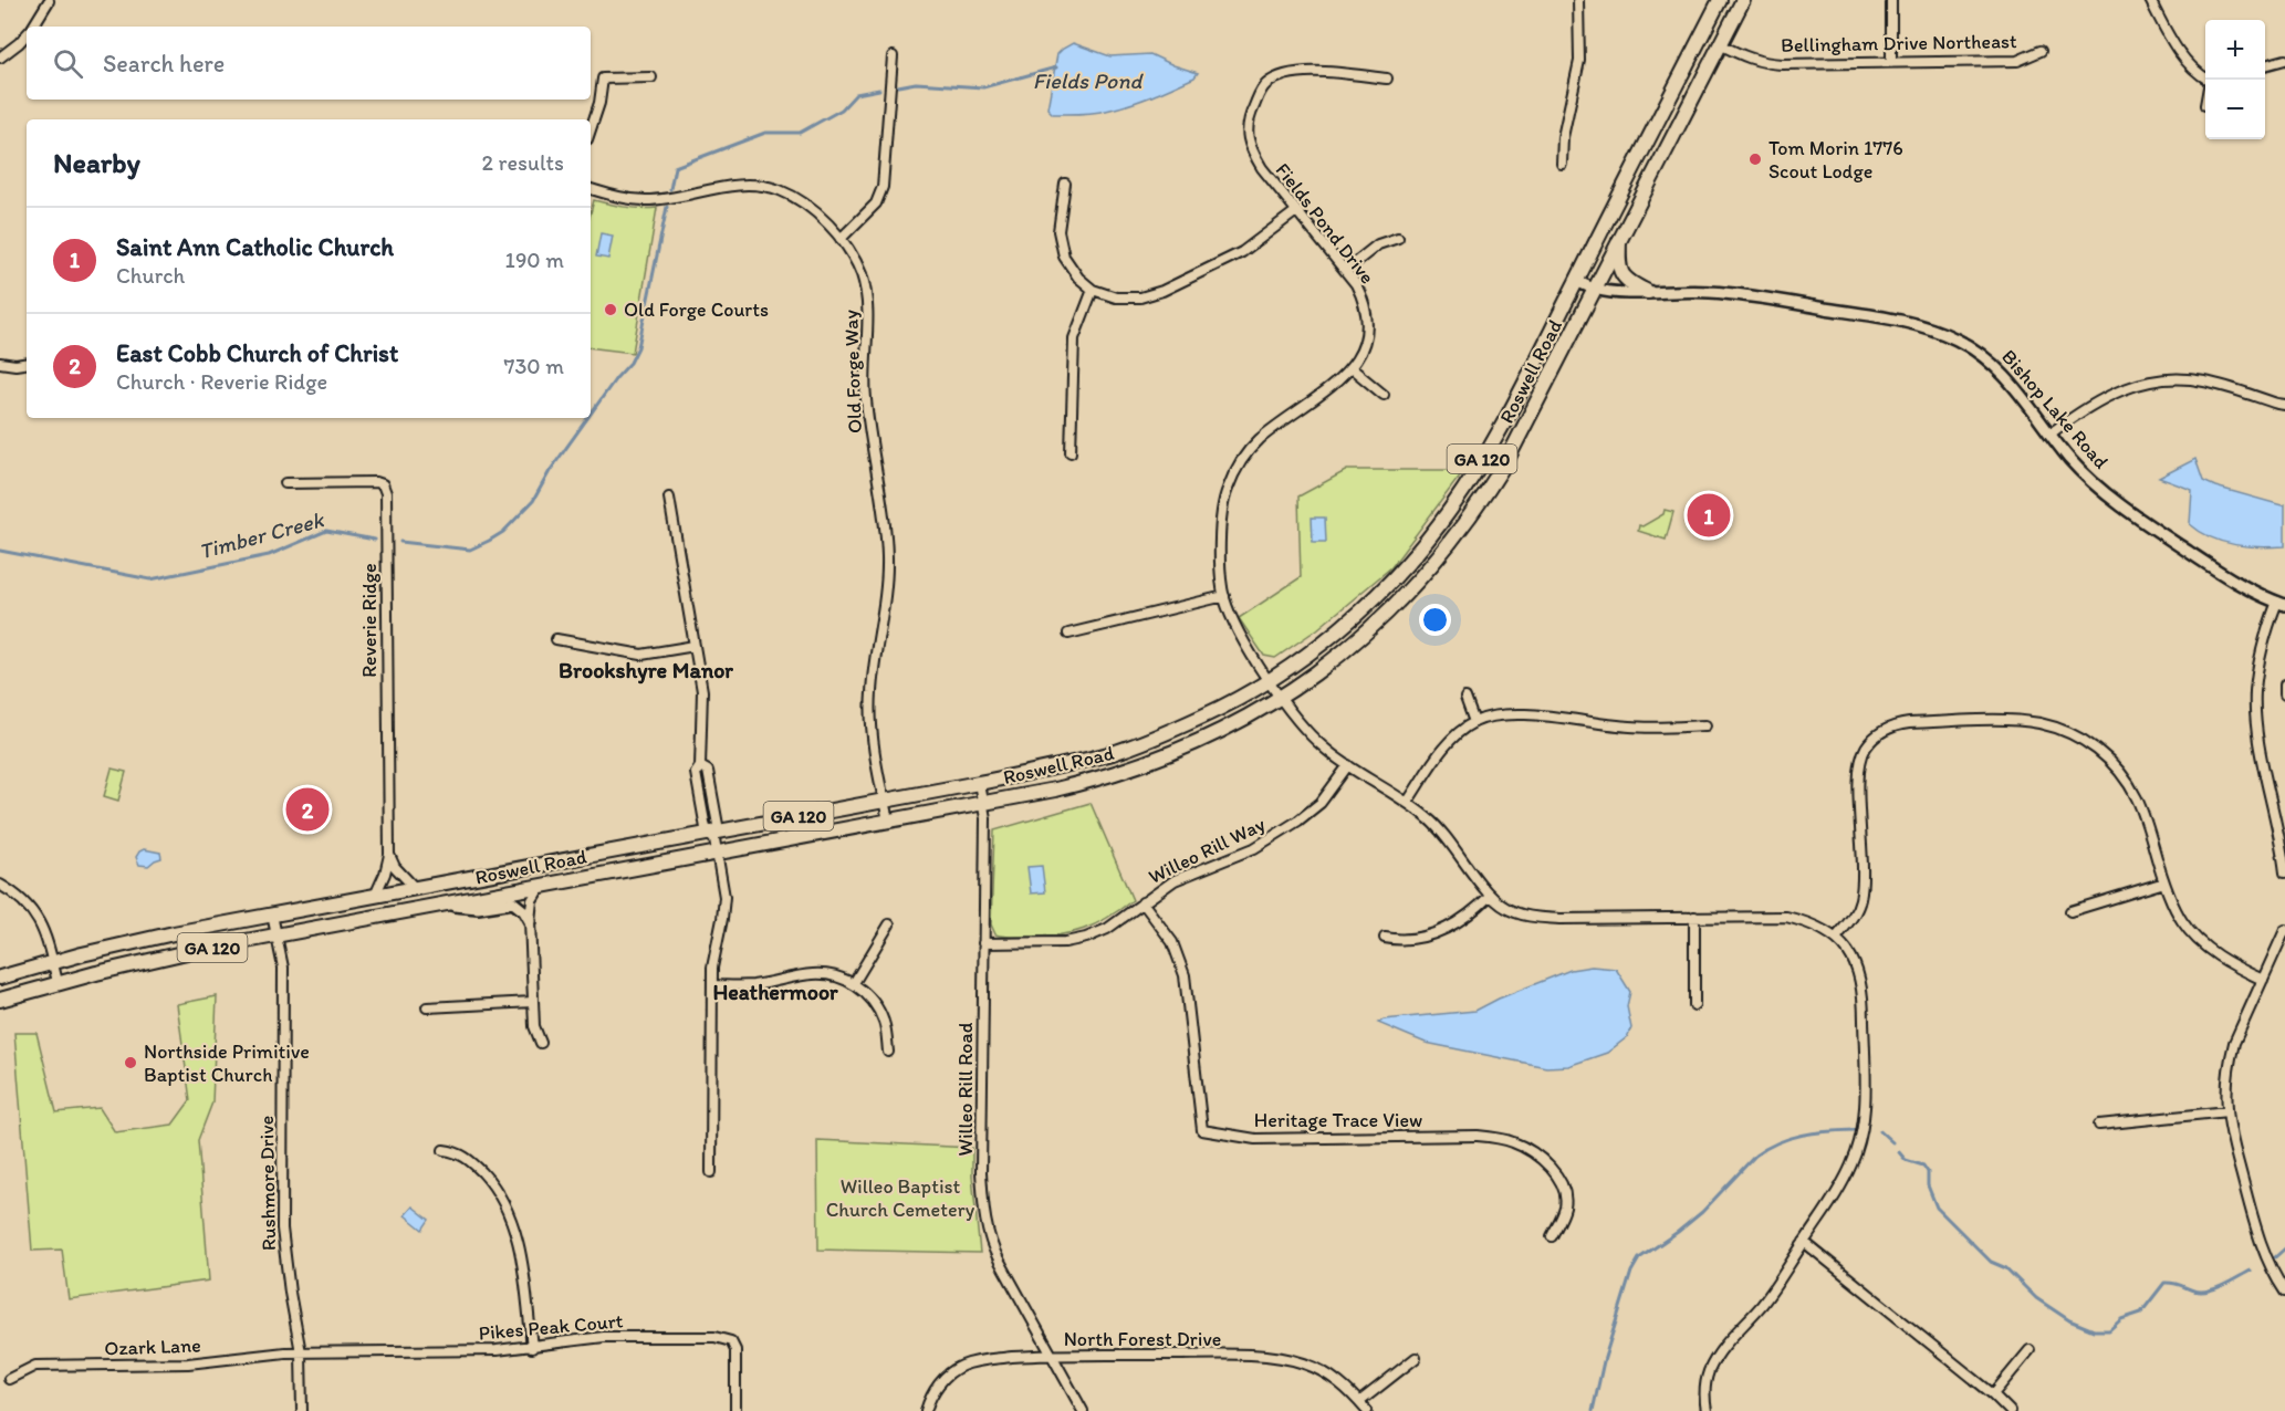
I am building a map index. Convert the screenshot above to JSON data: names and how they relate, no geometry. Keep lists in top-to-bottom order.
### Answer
{
  "streets": {
    "main road": ["Roswell Road", "GA 120"],
    "street": [
      "Bellingham Drive Northeast",
      "Fields Pond Drive",
      "Old Forge Way",
      "Bishop Lake Road",
      "Reverie Ridge",
      "Willeo Rill Way",
      "Willeo Rill Road",
      "Heritage Trace View",
      "Rushmore Drive",
      "Pikes Peak Court",
      "North Forest Drive",
      "Ozark Lane"
    ]
  },
  "crossings": [
    ["Bellingham Drive Northeast", "Roswell Road"],
    ["Fields Pond Drive", "Roswell Road"],
    ["Fields Pond Drive", "Willeo Rill Way"],
    ["Old Forge Way", "Roswell Road"],
    ["Roswell Road", "Bishop Lake Road"],
    ["Roswell Road", "Reverie Ridge"],
    ["Roswell Road", "Willeo Rill Road"],
    ["Roswell Road", "Rushmore Drive"],
    ["Willeo Rill Way", "Willeo Rill Road"],
    ["Willeo Rill Way", "Heritage Trace View"],
    ["Willeo Rill Road", "North Forest Drive"],
    ["Rushmore Drive", "Pikes Peak Court"],
    ["Rushmore Drive", "Ozark Lane"],
    ["Pikes Peak Court", "Ozark Lane"]
  ],
  "districts": ["Brookshyre Manor", "Heathermoor"],
  "water": ["Fields Pond", "Timber Creek"],
  "parks": ["Willeo Baptist Church Cemetery"],
  "places": ["Tom Morin 1776 Scout Lodge", "Old Forge Courts", "Northside Primitive Baptist Church"],
  "page": {
    "map_buttons": ["+", "−"],
    "search": "Search here",
    "heading": ["Nearby", "2 results"],
    "list": [
      {
        "mark": "1",
        "name": "Saint Ann Catholic Church",
        "note": "Church",
        "value": "190 m"
      },
      {
        "mark": "2",
        "name": "East Cobb Church of Christ",
        "note": "Church · Reverie Ridge",
        "value": "730 m"
      }
    ],
    "pins": ["1", "2"]
  }
}
